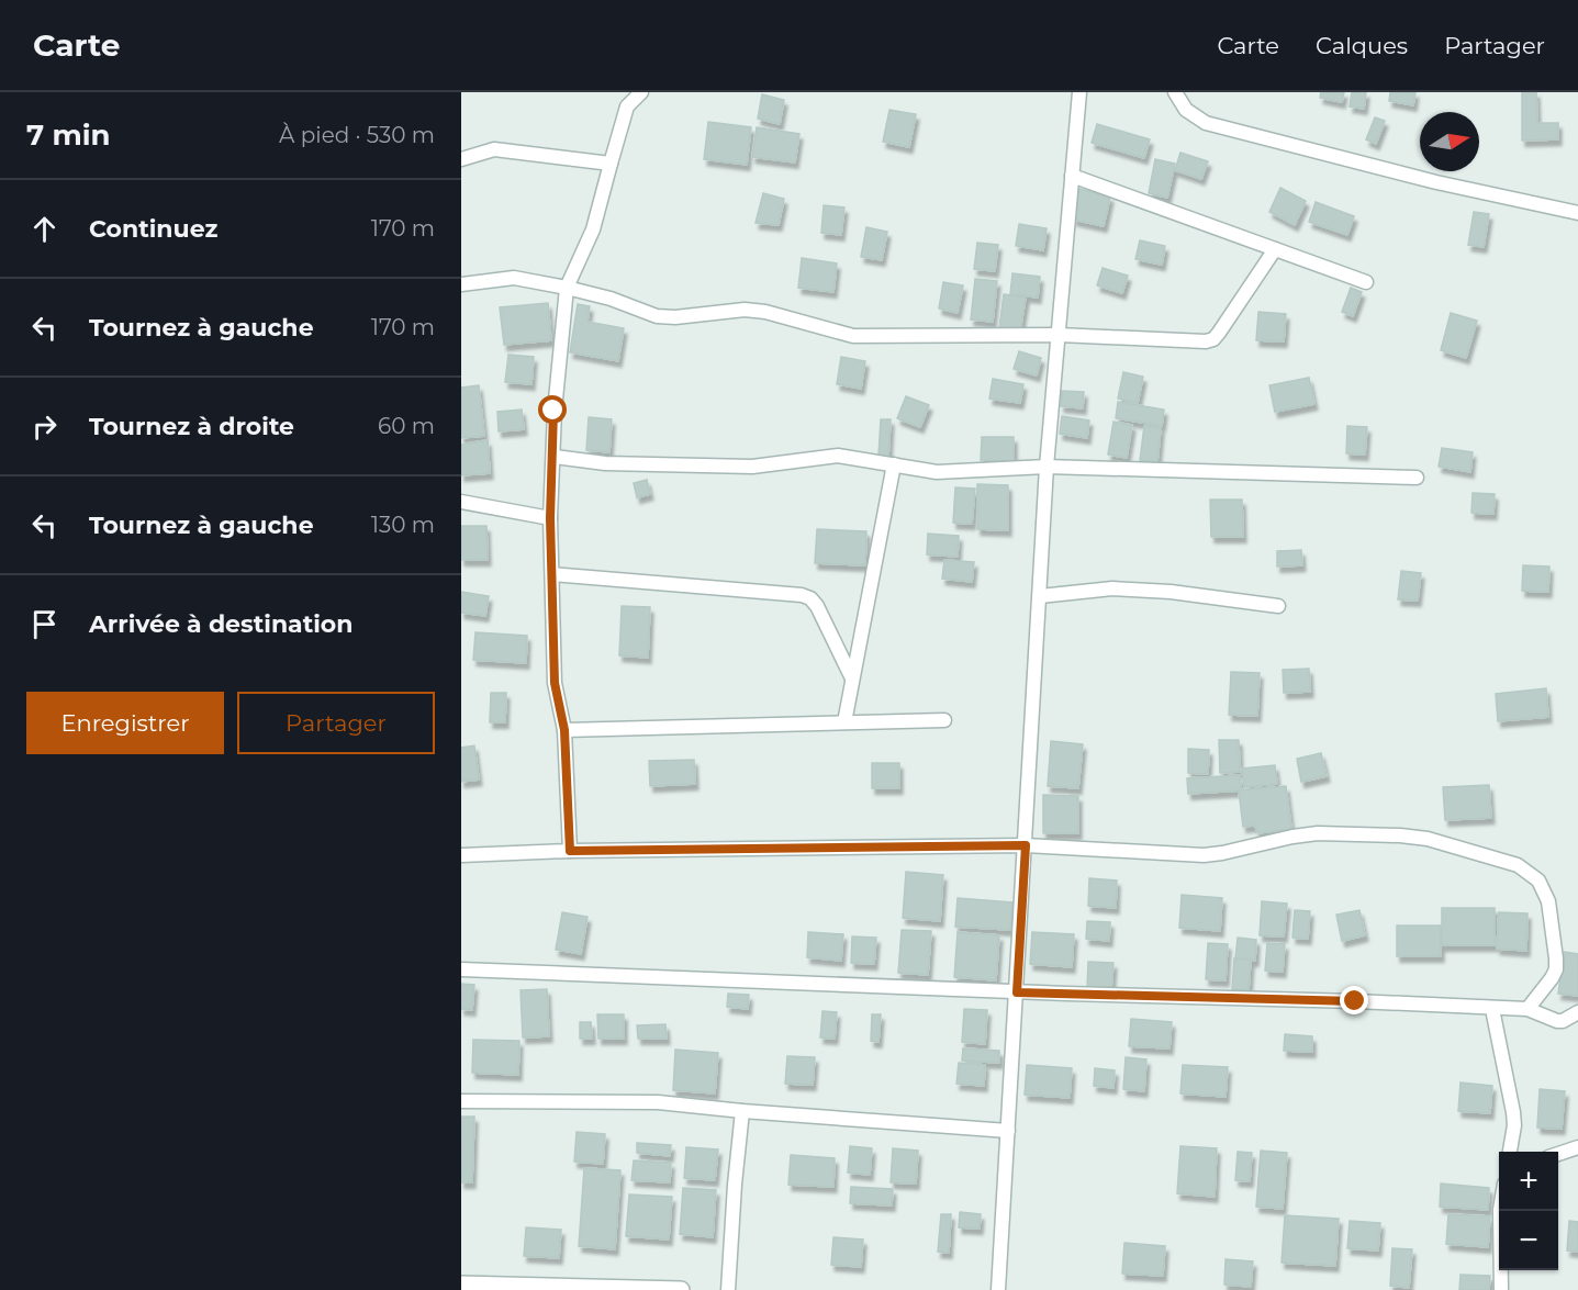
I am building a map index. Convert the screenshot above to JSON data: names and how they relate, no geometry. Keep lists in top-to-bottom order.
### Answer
{
  "north": "right",
  "page": {
    "header": "Carte",
    "nav": ["Carte", "Calques", "Partager"],
    "heading": ["7 min", "À pied · 530 m"],
    "list": [
      ["Continuez", "170 m"],
      ["Tournez à gauche", "170 m"],
      ["Tournez à droite", "60 m"],
      ["Tournez à gauche", "130 m"],
      "Arrivée à destination"
    ],
    "buttons": ["Enregistrer", "Partager"],
    "map_buttons": ["+", "−"]
  }
}
